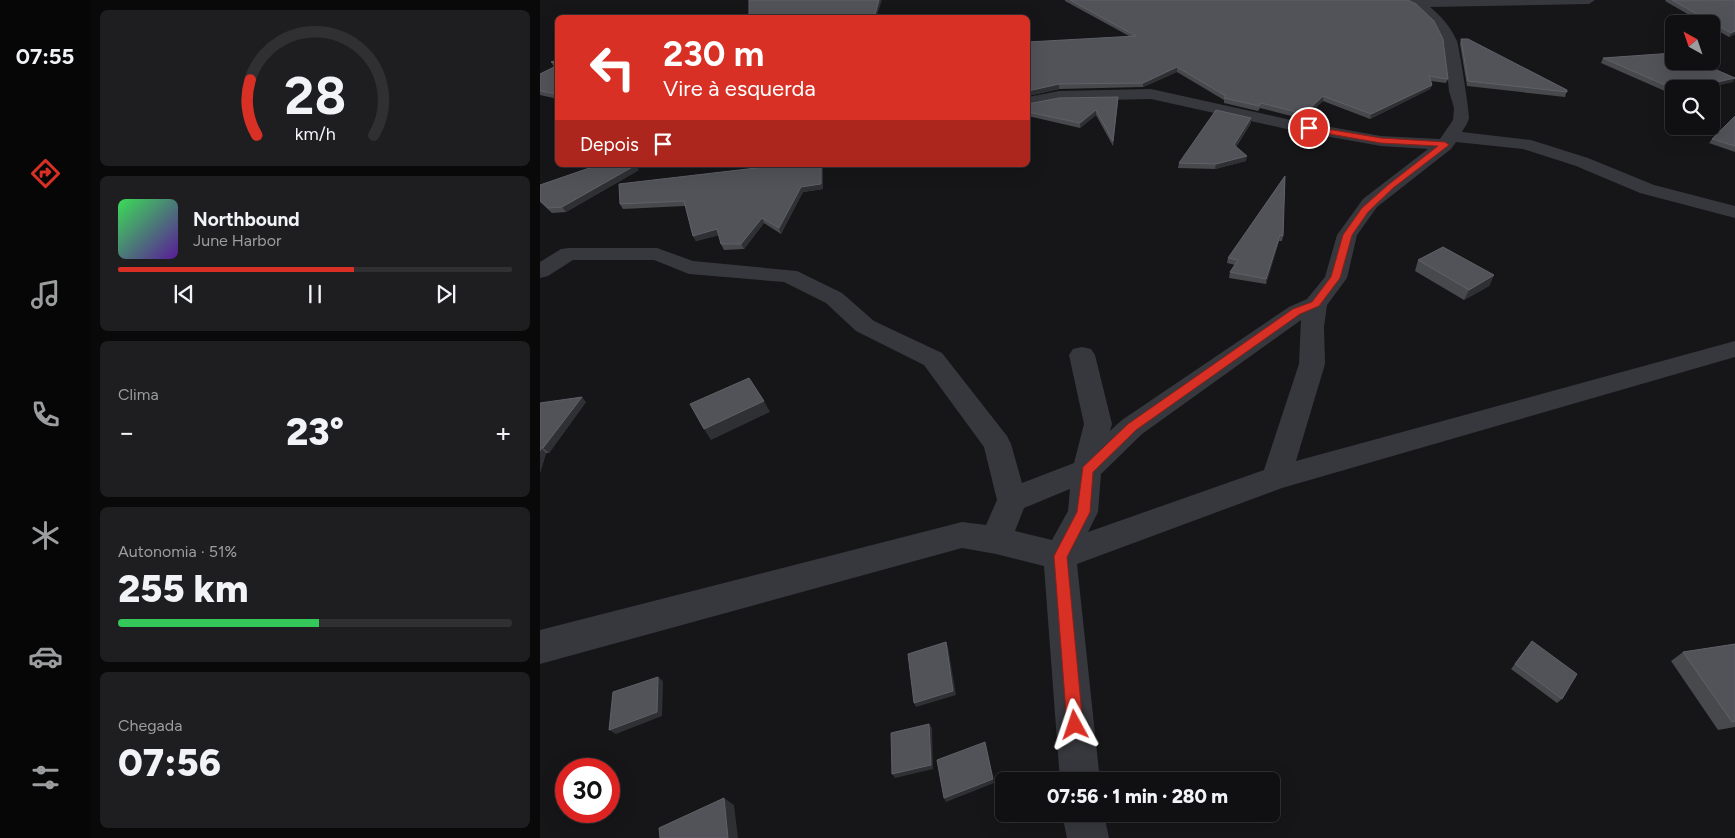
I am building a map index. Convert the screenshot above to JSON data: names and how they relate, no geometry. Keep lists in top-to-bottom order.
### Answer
{
  "north": "top left",
  "page": {
    "tabs": "07:55",
    "turn": ["230 m", "Vire à esquerda"],
    "then": "Depois",
    "song": ["Northbound", "June Harbor"],
    "tile": [
      "Clima",
      ["Autonomia · 51%", "255 km"],
      ["Chegada", "07:56"]
    ],
    "heat": ["−", "23°", "+"],
    "limit": "30",
    "trip": "07:56 · 1 min · 280 m",
    "gauge": ["28", "km/h"]
  }
}
